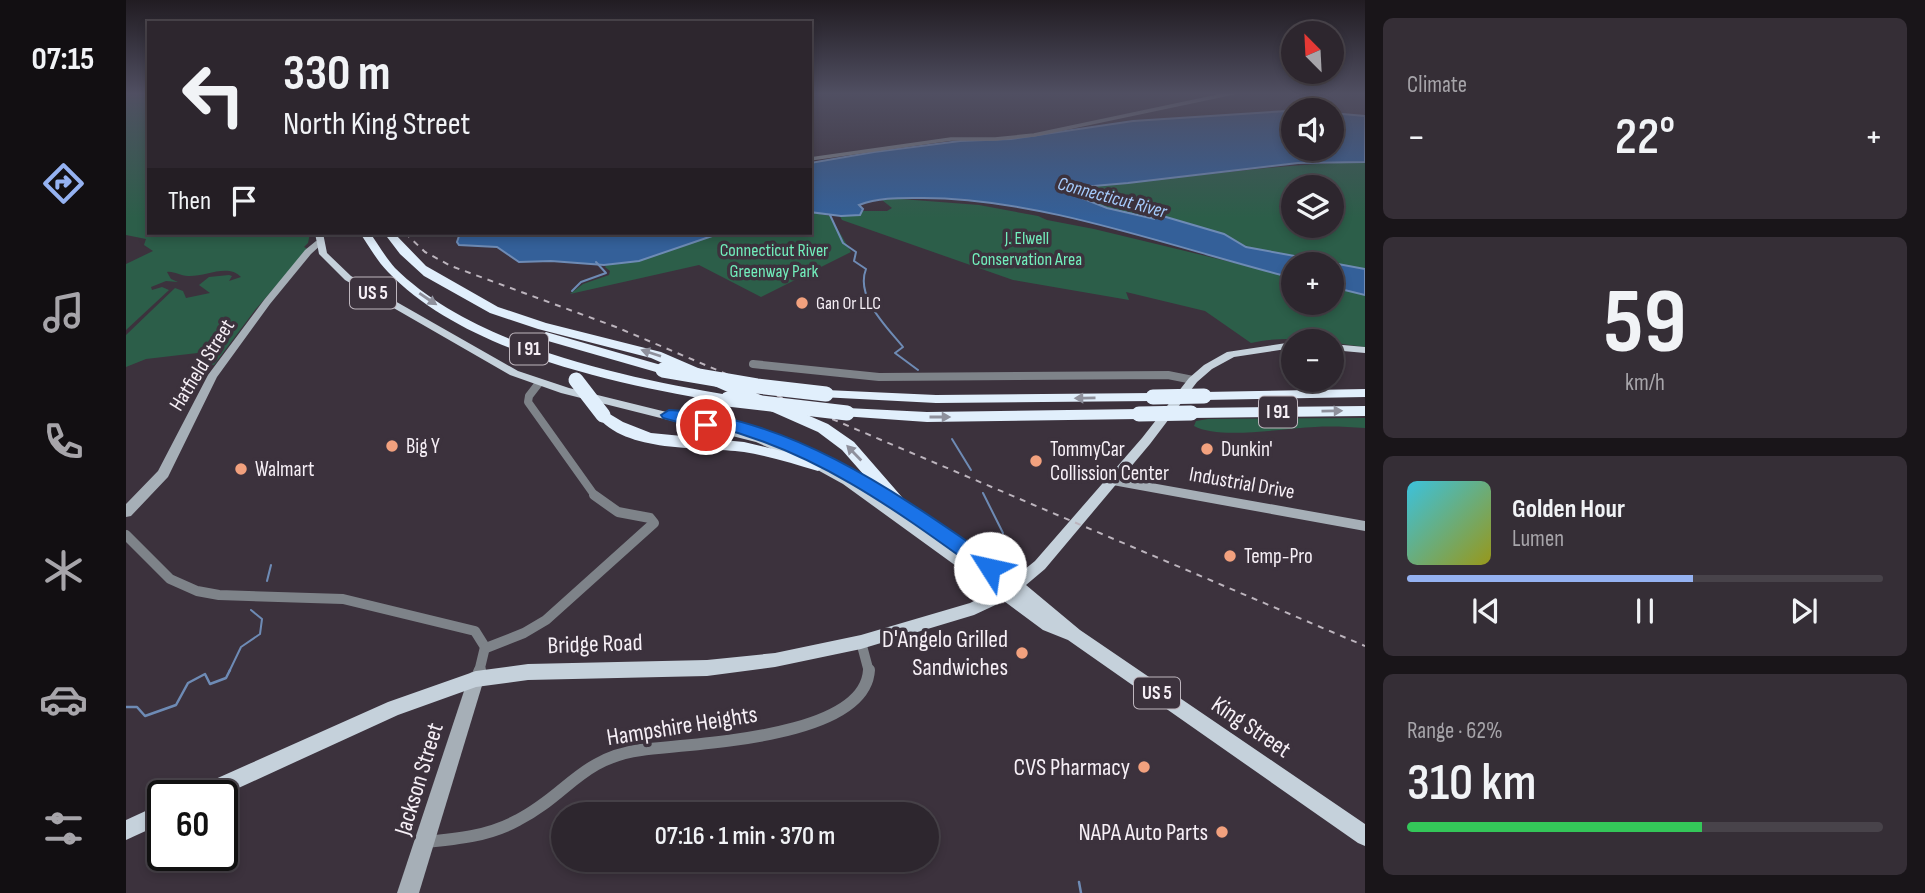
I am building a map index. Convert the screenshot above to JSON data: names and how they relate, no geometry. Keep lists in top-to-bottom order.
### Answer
{
  "streets": {
    "highway": ["I 91"],
    "main road": ["US 5", "Bridge Road", "King Street"],
    "street": [
      "Hatfield Street",
      "Industrial Drive",
      "Hampshire Heights",
      "Jackson Street"
    ]
  },
  "crossings": [
    ["US 5", "Hatfield Street"],
    ["US 5", "Bridge Road"],
    ["US 5", "King Street"],
    ["Industrial Drive", "Bridge Road"],
    ["Bridge Road", "Hampshire Heights"],
    ["Bridge Road", "King Street"],
    ["Bridge Road", "Jackson Street"],
    ["Hampshire Heights", "Jackson Street"]
  ],
  "water": ["Connecticut River"],
  "parks": ["J. Elwell Conservation Area", "Connecticut River Greenway Park"],
  "places": [
    "Gan Or LLC",
    "Big Y",
    "Dunkin'",
    "TommyCar Collission Center",
    "Walmart",
    "Temp-Pro",
    "D'Angelo Grilled Sandwiches",
    "CVS Pharmacy",
    "NAPA Auto Parts"
  ],
  "north": "top left",
  "page": {
    "tabs": "07:15",
    "tile": [
      "Climate",
      ["59", "km/h"],
      ["Range · 62%", "310 km"]
    ],
    "map_buttons": ["+", "−"],
    "turn": ["330 m", "North King Street"],
    "heat": ["−", "22°", "+"],
    "then": "Then",
    "song": ["Golden Hour", "Lumen"],
    "limit": "60",
    "trip": "07:16 · 1 min · 370 m"
  }
}
